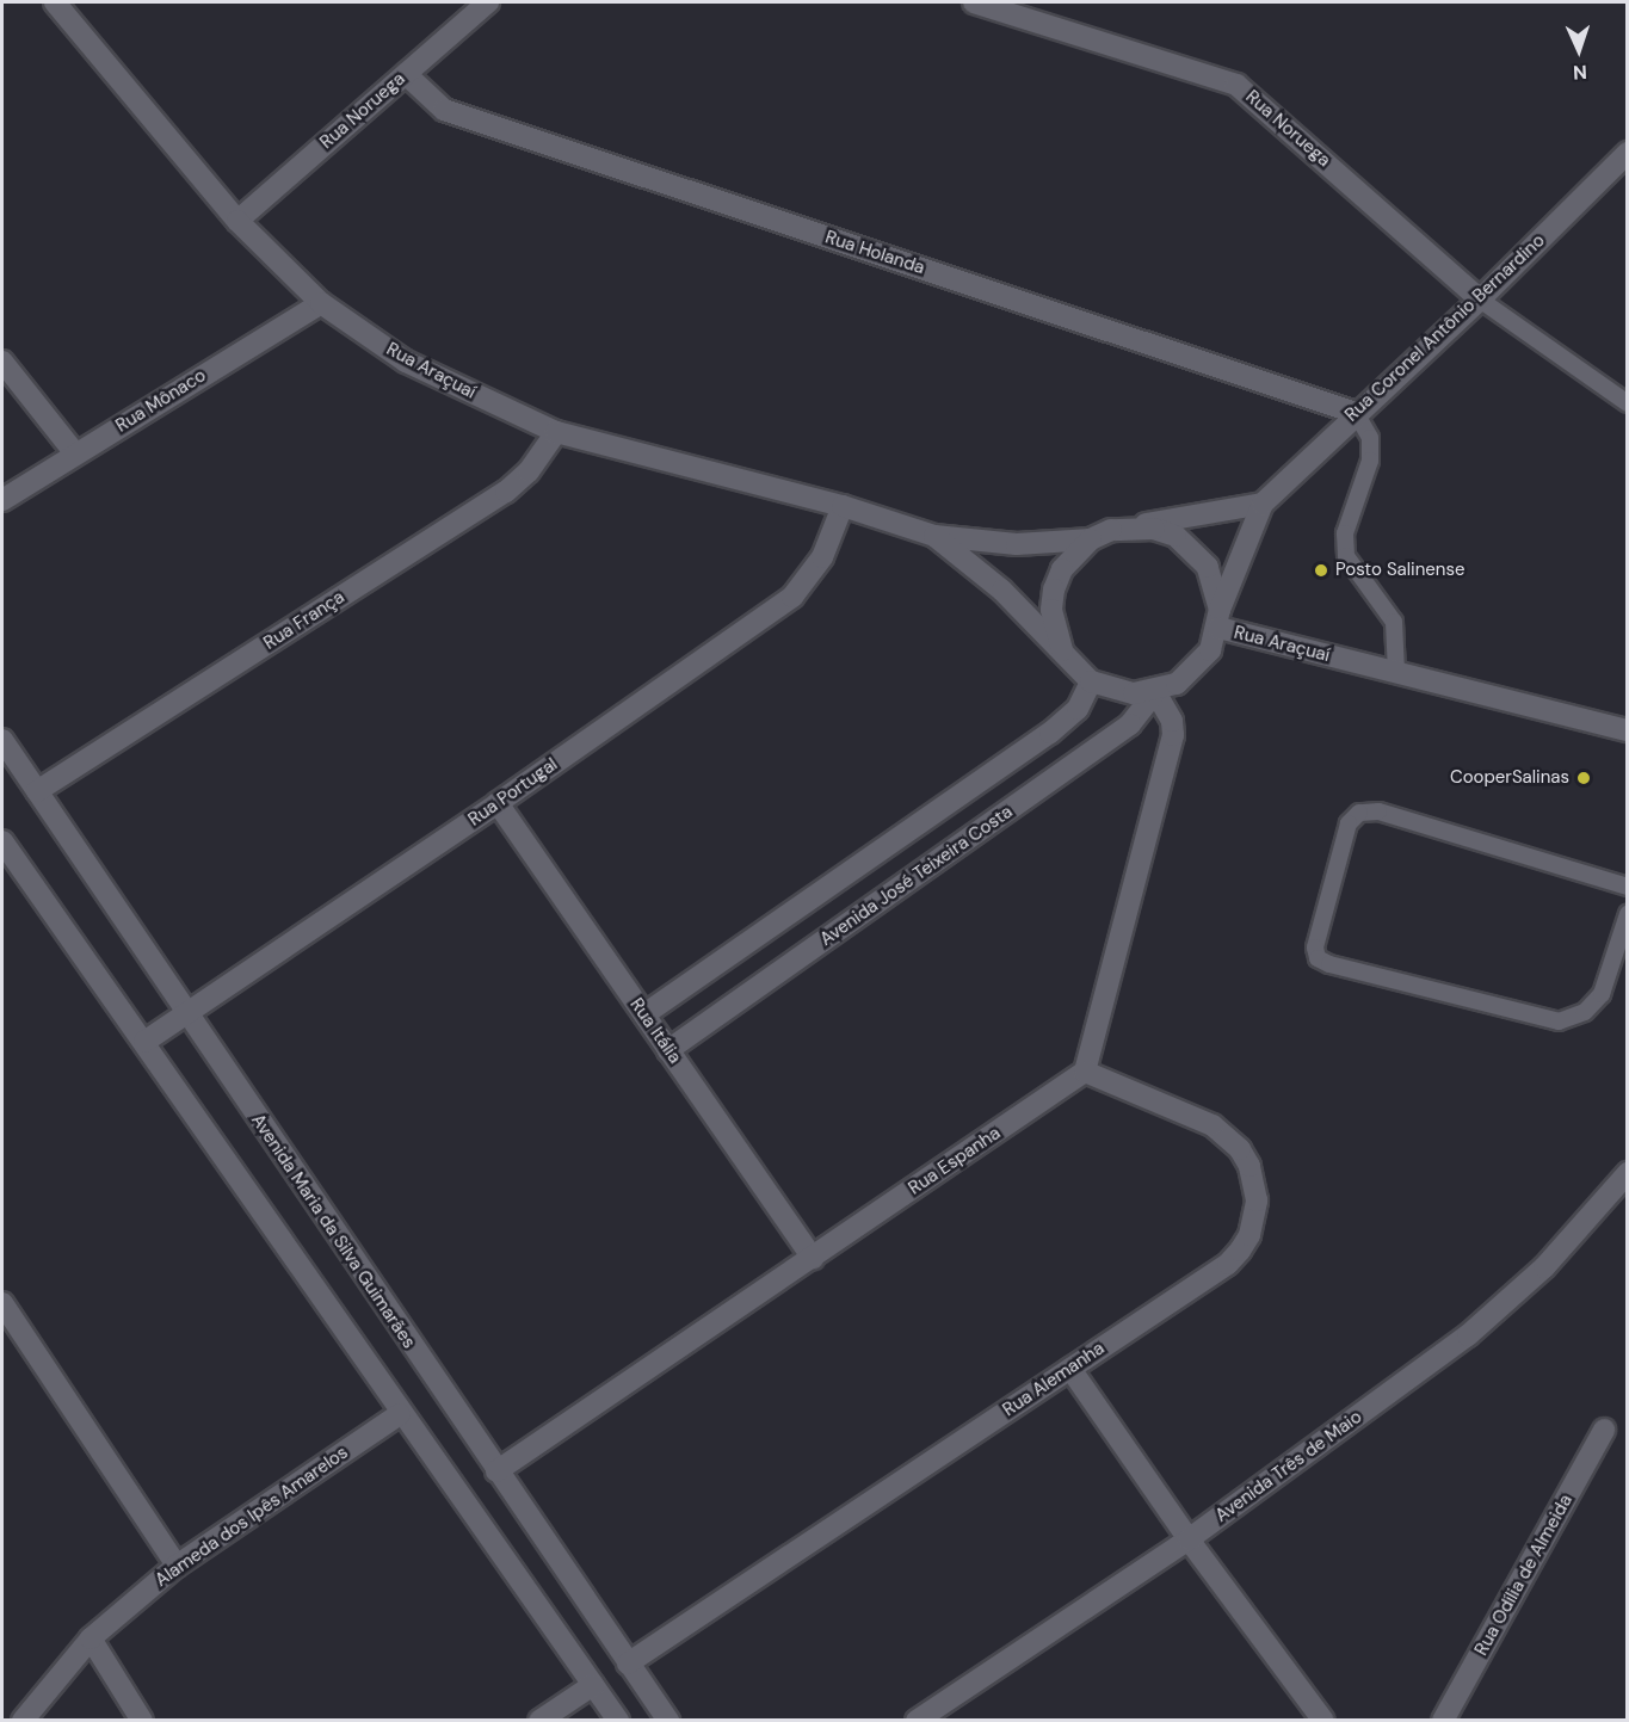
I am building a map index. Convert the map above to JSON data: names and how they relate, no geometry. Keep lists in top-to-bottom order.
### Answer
{
  "streets": {
    "street": [
      "Rua Noruega",
      "Rua Holanda",
      "Rua Coronel Antônio Bernardino",
      "Rua Araçuaí",
      "Rua Mônaco",
      "Rua França",
      "Rua Portugal",
      "Avenida José Teixeira Costa",
      "Rua Itália",
      "Rua Espanha",
      "Avenida Maria da Silva Guimarães",
      "Rua Alemanha",
      "Avenida Três de Maio",
      "Alameda dos Ipês Amarelos",
      "Rua Odília de Almeida"
    ]
  },
  "crossings": [
    ["Rua Noruega", "Rua Holanda"],
    ["Rua Noruega", "Rua Coronel Antônio Bernardino"],
    ["Rua Noruega", "Rua Araçuaí"],
    ["Rua Holanda", "Rua Coronel Antônio Bernardino"],
    ["Rua Coronel Antônio Bernardino", "Rua Araçuaí"],
    ["Rua Coronel Antônio Bernardino", "Avenida José Teixeira Costa"],
    ["Rua Araçuaí", "Rua Mônaco"],
    ["Rua Araçuaí", "Rua França"],
    ["Rua Araçuaí", "Rua Portugal"],
    ["Rua Araçuaí", "Avenida José Teixeira Costa"],
    ["Rua França", "Avenida Maria da Silva Guimarães"],
    ["Rua Portugal", "Rua Itália"],
    ["Rua Portugal", "Avenida Maria da Silva Guimarães"],
    ["Avenida José Teixeira Costa", "Rua Itália"],
    ["Rua Itália", "Rua Espanha"],
    ["Rua Espanha", "Avenida Maria da Silva Guimarães"],
    ["Rua Espanha", "Rua Alemanha"],
    ["Avenida Maria da Silva Guimarães", "Rua Alemanha"]
  ],
  "places": ["Posto Salinense", "CooperSalinas"],
  "north": "bottom"
}
